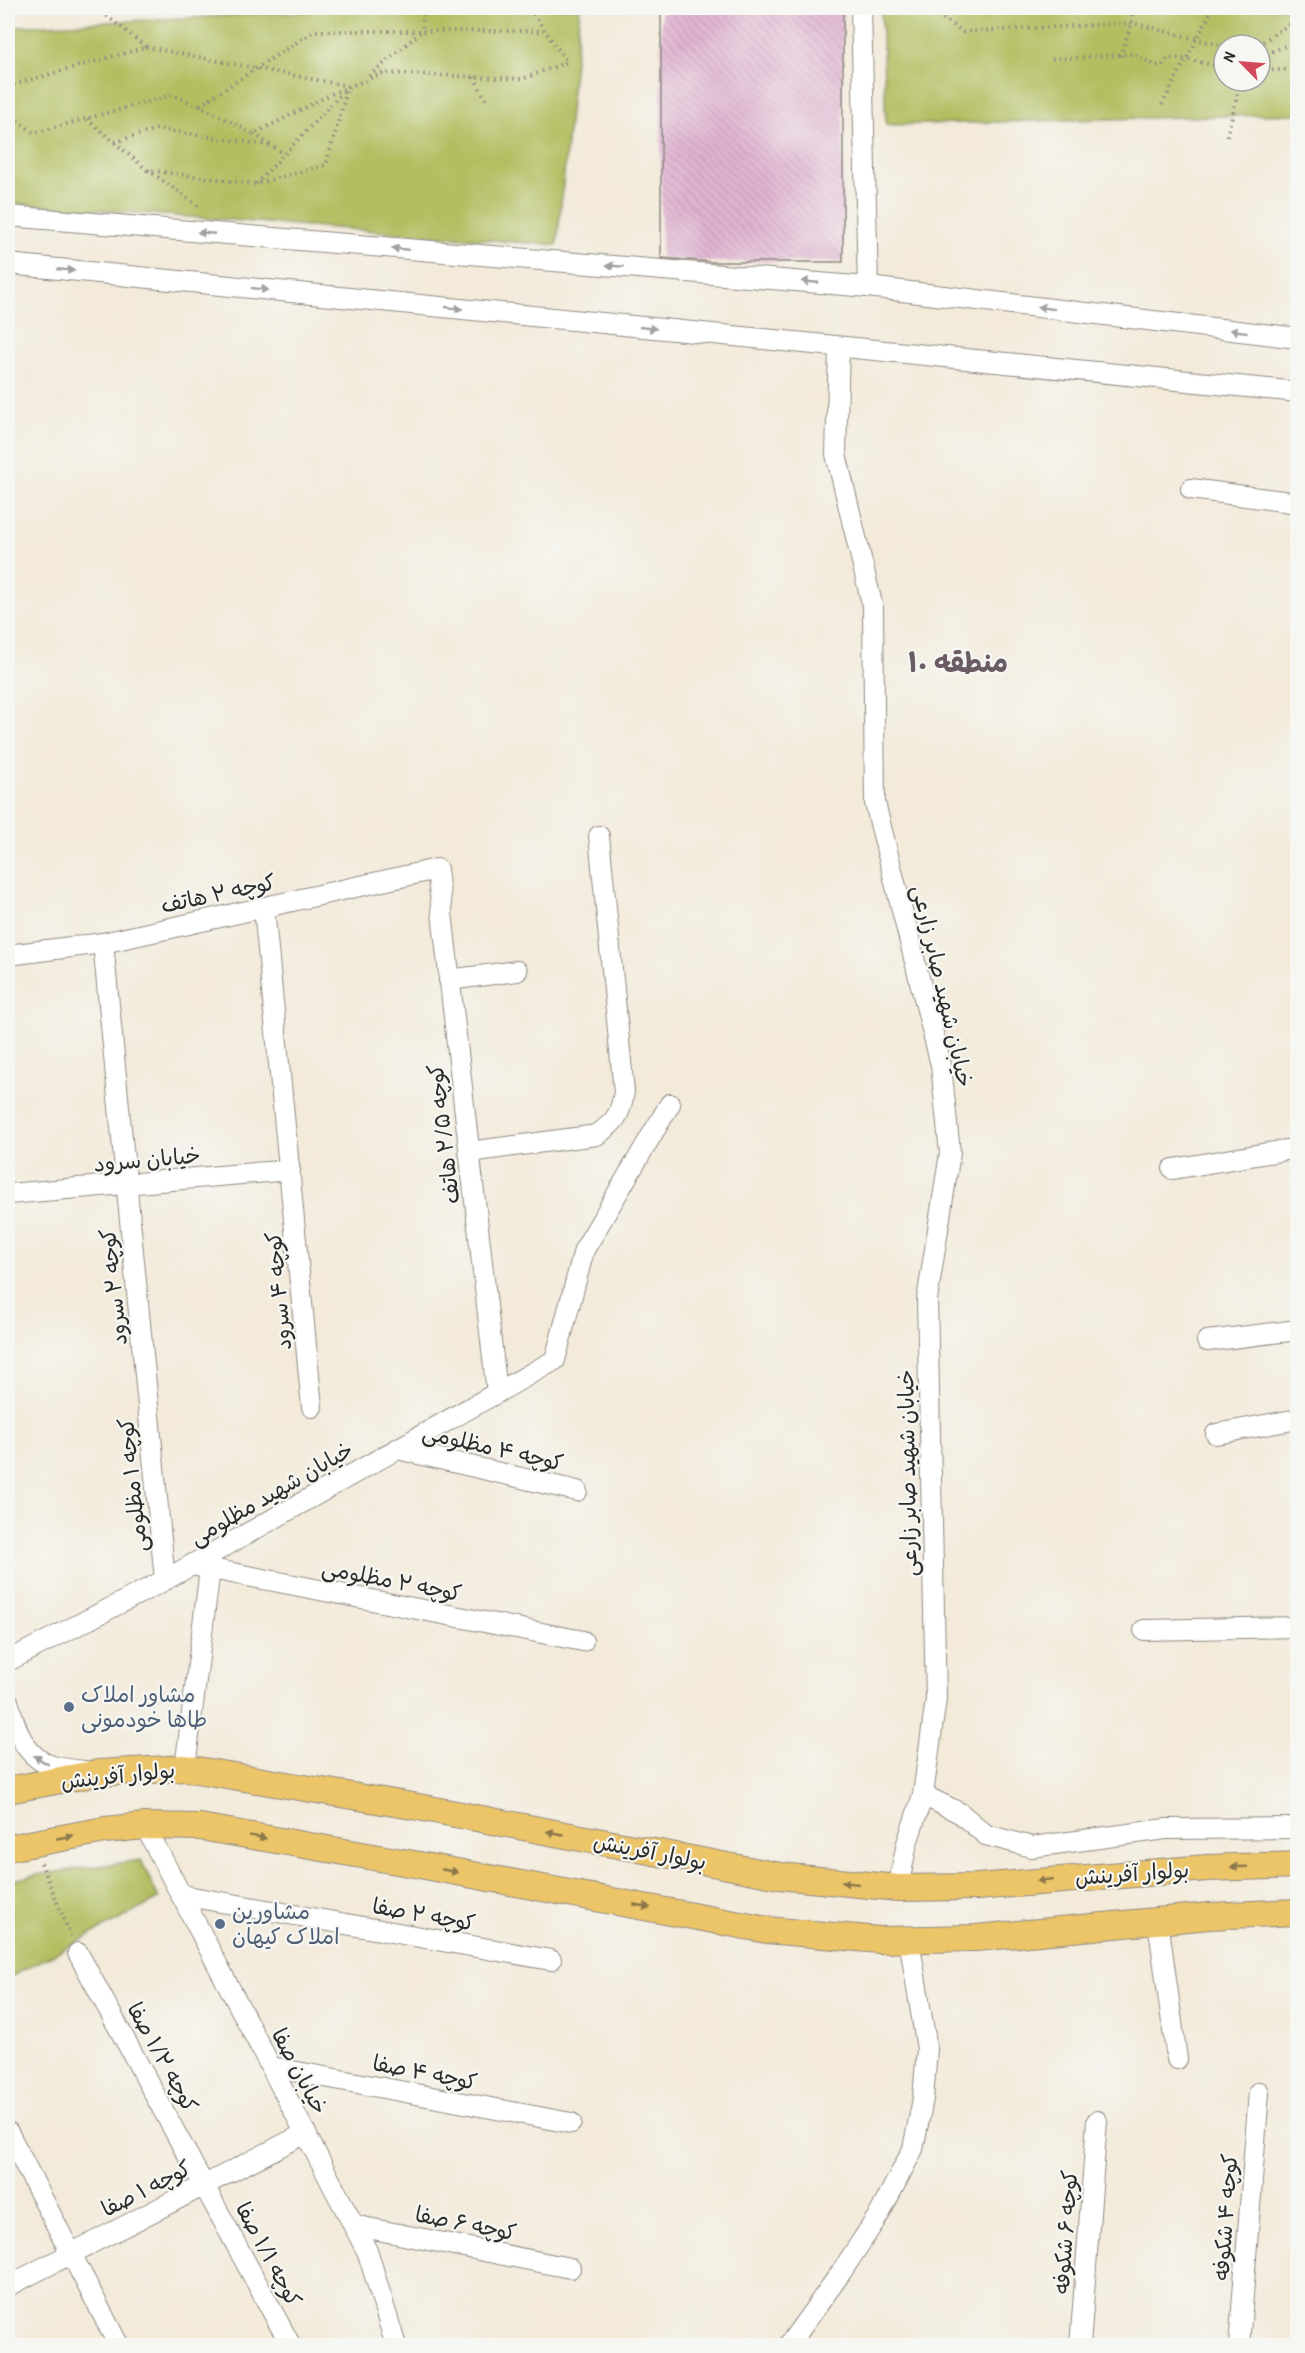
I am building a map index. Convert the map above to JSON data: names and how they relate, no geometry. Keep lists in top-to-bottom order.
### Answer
{
  "streets": {
    "main road": ["بولوار آفرینش"],
    "street": [
      "کوچه ۲ هاتف",
      "خیابان شهید صابر زارعی",
      "کوچه ۲/۵ هاتف",
      "خیابان سرود",
      "کوچه ۲ سرود",
      "کوچه ۴ سرود",
      "کوچه ۴ مظلومی",
      "کوچه ۱ مظلومی",
      "خیابان شهید مظلومی",
      "کوچه ۲ مظلومی",
      "کوچه ۲ صفا",
      "کوچه ۱/۲ صفا",
      "خیابان صفا",
      "کوچه ۴ صفا",
      "کوچه ۱ صفا",
      "کوچه ۴ شکوفه",
      "کوچه ۶ صفا",
      "کوچه ۶ شکوفه",
      "کوچه ۱/۱ صفا"
    ]
  },
  "crossings": [
    ["کوچه ۲ هاتف", "کوچه ۲/۵ هاتف"],
    ["کوچه ۲ هاتف", "کوچه ۲ سرود"],
    ["کوچه ۲ هاتف", "کوچه ۴ سرود"],
    ["خیابان شهید صابر زارعی", "بولوار آفرینش"],
    ["کوچه ۲/۵ هاتف", "خیابان شهید مظلومی"],
    ["خیابان سرود", "کوچه ۲ سرود"],
    ["خیابان سرود", "کوچه ۴ سرود"],
    ["کوچه ۲ سرود", "کوچه ۱ مظلومی"],
    ["کوچه ۴ مظلومی", "خیابان شهید مظلومی"],
    ["کوچه ۱ مظلومی", "خیابان شهید مظلومی"],
    ["خیابان شهید مظلومی", "کوچه ۲ مظلومی"],
    ["کوچه ۲ صفا", "خیابان صفا"],
    ["کوچه ۱/۲ صفا", "کوچه ۱ صفا"],
    ["کوچه ۱/۲ صفا", "کوچه ۱/۱ صفا"],
    ["خیابان صفا", "کوچه ۴ صفا"],
    ["خیابان صفا", "کوچه ۱ صفا"],
    ["خیابان صفا", "کوچه ۶ صفا"],
    ["کوچه ۱ صفا", "کوچه ۱/۱ صفا"]
  ],
  "districts": ["منطقه ۱۰"],
  "places": ["مشاور املاک طاها خودمونی", "مشاورین املاک کیهان"],
  "north": "top left"
}
